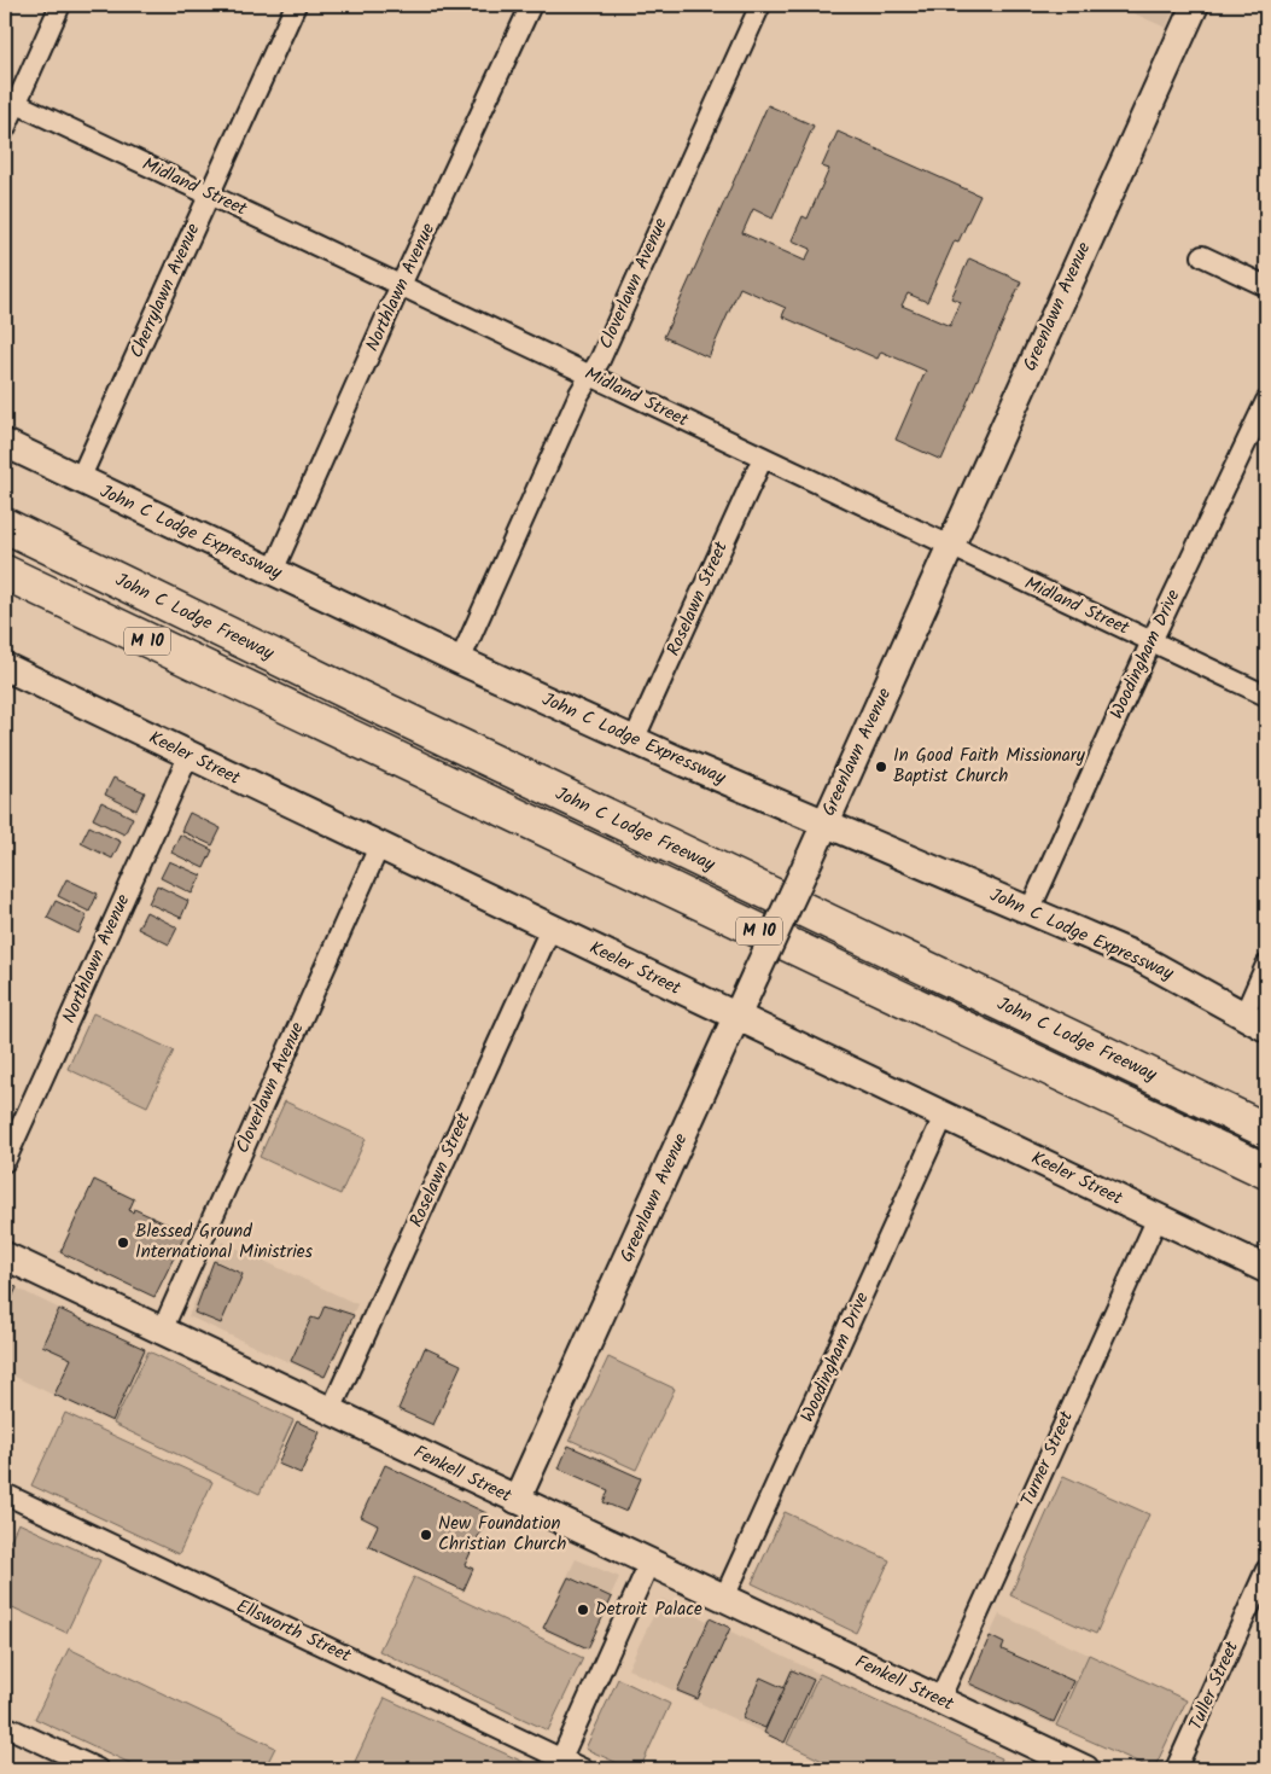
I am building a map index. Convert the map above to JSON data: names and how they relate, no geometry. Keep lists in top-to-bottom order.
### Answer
{
  "streets": {
    "highway": ["John C Lodge Freeway", "M 10"],
    "street": [
      "Midland Street",
      "Cloverlawn Avenue",
      "Northlawn Avenue",
      "Cherrylawn Avenue",
      "Greenlawn Avenue",
      "John C Lodge Expressway",
      "Roselawn Street",
      "Woodingham Drive",
      "Keeler Street",
      "Turner Street",
      "Fenkell Street",
      "Ellsworth Street",
      "Tuller Street"
    ]
  },
  "crossings": [
    ["Midland Street", "Cloverlawn Avenue"],
    ["Midland Street", "Northlawn Avenue"],
    ["Midland Street", "Cherrylawn Avenue"],
    ["Midland Street", "Greenlawn Avenue"],
    ["Midland Street", "Roselawn Street"],
    ["Midland Street", "Woodingham Drive"],
    ["Cloverlawn Avenue", "John C Lodge Expressway"],
    ["Cloverlawn Avenue", "Keeler Street"],
    ["Cloverlawn Avenue", "Fenkell Street"],
    ["Northlawn Avenue", "John C Lodge Expressway"],
    ["Northlawn Avenue", "Keeler Street"],
    ["Cherrylawn Avenue", "John C Lodge Expressway"],
    ["Greenlawn Avenue", "John C Lodge Expressway"],
    ["Greenlawn Avenue", "Keeler Street"],
    ["Greenlawn Avenue", "Fenkell Street"],
    ["John C Lodge Expressway", "Roselawn Street"],
    ["John C Lodge Expressway", "Woodingham Drive"],
    ["Roselawn Street", "Keeler Street"],
    ["Roselawn Street", "Fenkell Street"],
    ["Woodingham Drive", "Keeler Street"],
    ["Woodingham Drive", "Fenkell Street"],
    ["Keeler Street", "Turner Street"],
    ["Turner Street", "Fenkell Street"]
  ],
  "places": [
    "In Good Faith Missionary Baptist Church",
    "Blessed Ground International Ministries",
    "New Foundation Christian Church",
    "Detroit Palace"
  ]
}
